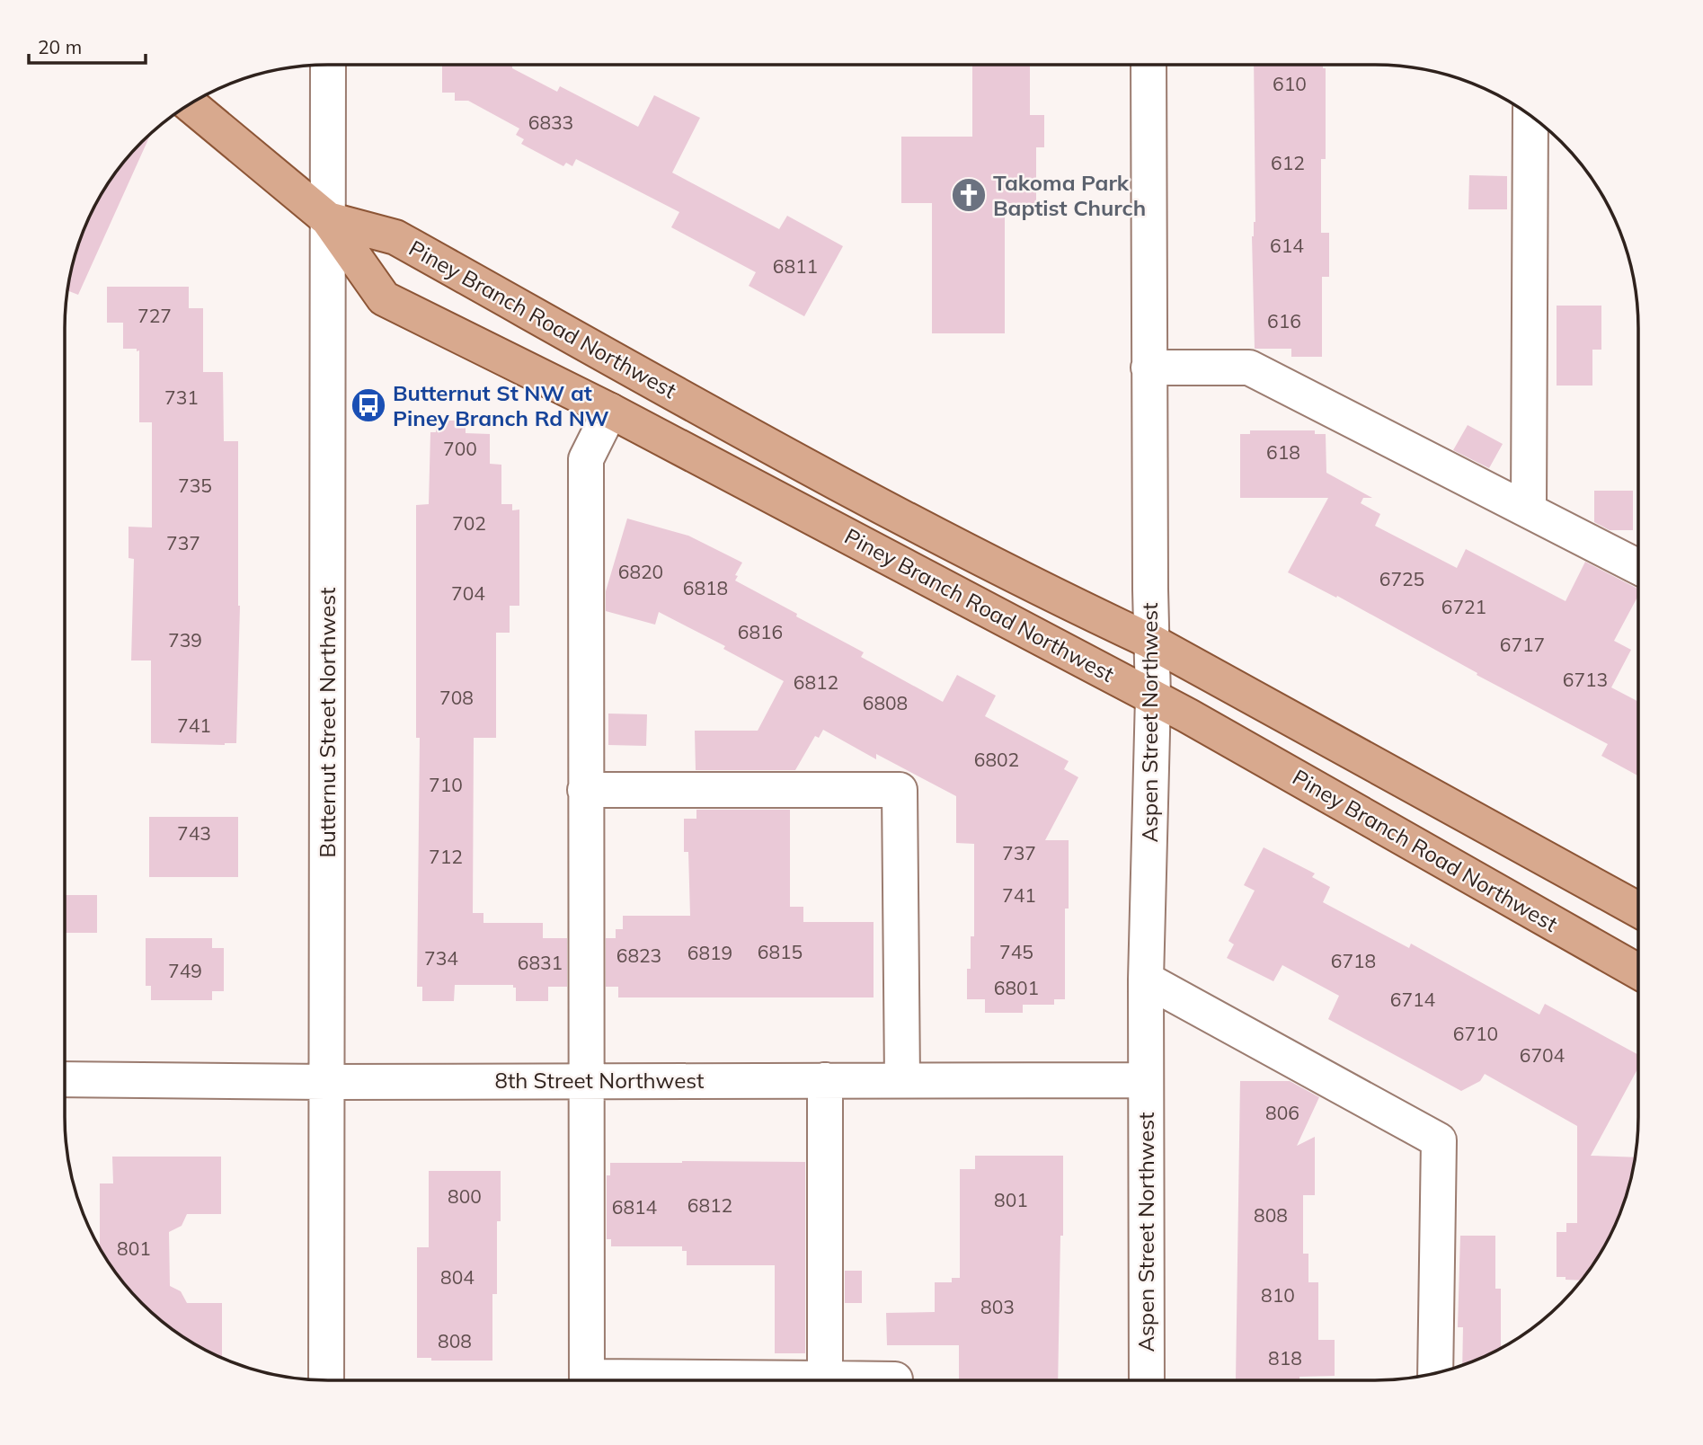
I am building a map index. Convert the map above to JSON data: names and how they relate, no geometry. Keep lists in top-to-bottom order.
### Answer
{
  "streets": {
    "main road": ["Piney Branch Road Northwest"],
    "street": ["Butternut Street Northwest", "Aspen Street Northwest", "8th Street Northwest"]
  },
  "crossings": [
    ["Piney Branch Road Northwest", "Butternut Street Northwest"],
    ["Piney Branch Road Northwest", "Aspen Street Northwest"],
    ["Butternut Street Northwest", "8th Street Northwest"],
    ["Aspen Street Northwest", "8th Street Northwest"]
  ],
  "places": {
    "church": ["Takoma Park Baptist Church"],
    "bus stop": ["Butternut St NW at Piney Branch Rd NW"]
  },
  "house_numbers": [
    "610",
    "6833",
    "612",
    "614",
    "6811",
    "727",
    "616",
    "731",
    "700",
    "618",
    "735",
    "702",
    "737",
    "6820",
    "6725",
    "6818",
    "704",
    "6721",
    "6816",
    "739",
    "6717",
    "6713",
    "6812",
    "708",
    "6808",
    "741",
    "6802",
    "710",
    "743",
    "737",
    "712",
    "741",
    "6815",
    "745",
    "6819",
    "6823",
    "734",
    "6718",
    "6831",
    "749",
    "6801",
    "6714",
    "6710",
    "6704",
    "806",
    "800",
    "801",
    "6812",
    "6814",
    "808",
    "801",
    "804",
    "810",
    "803",
    "808",
    "818"
  ],
  "scale_bar": "20 m"
}
